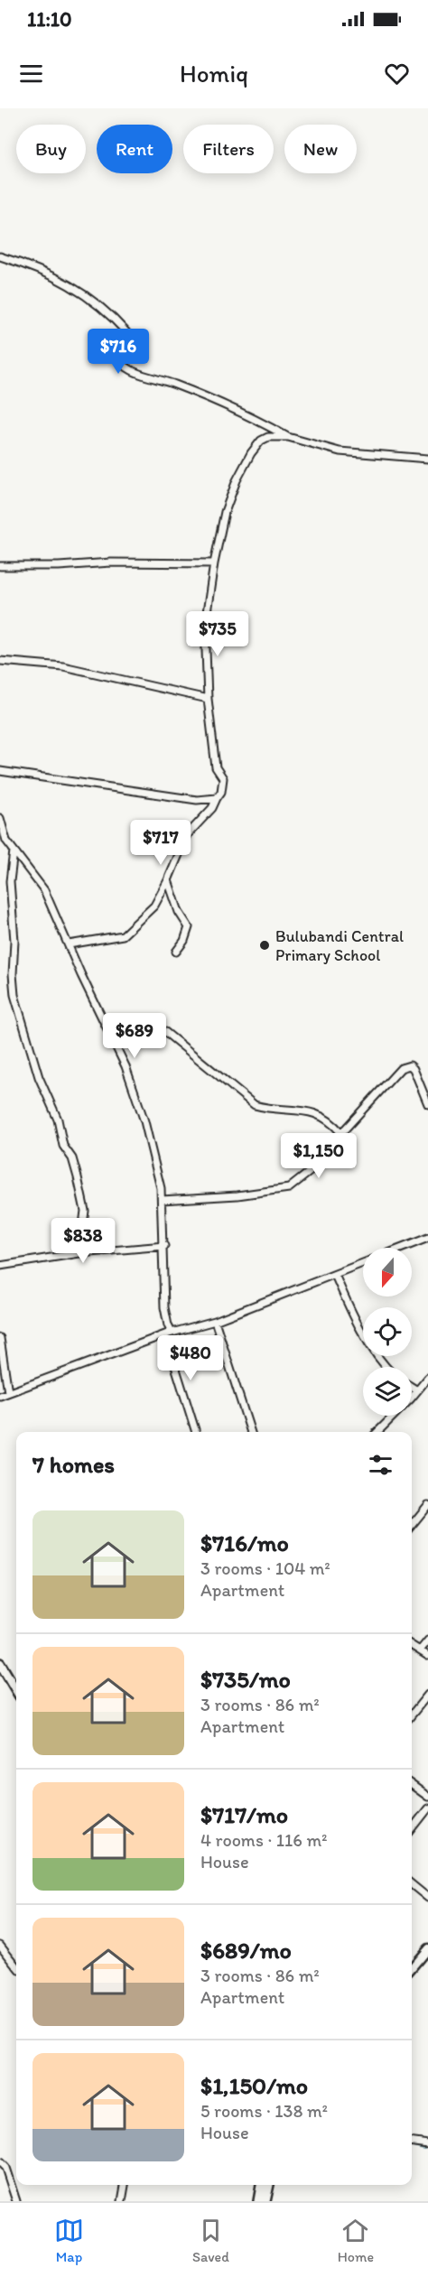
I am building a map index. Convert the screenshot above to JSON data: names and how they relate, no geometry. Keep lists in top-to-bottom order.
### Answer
{
  "places": ["Bulubandi Central Primary School"],
  "north": "bottom",
  "page": {
    "status": "11:10",
    "header": "Homiq",
    "chip": [
      "Buy",
      "Rent",
      "Filters",
      "New"
    ],
    "price": [
      "$716",
      "$735",
      "$717",
      "$689",
      "$1,150",
      "$838",
      "$480"
    ],
    "heading": "7 homes",
    "list": [
      {
        "name": "$716/mo",
        "note": "3 rooms · 104 m² · Apartment"
      },
      {
        "name": "$735/mo",
        "note": "3 rooms · 86 m² · Apartment"
      },
      {
        "name": "$717/mo",
        "note": "4 rooms · 116 m² · House"
      },
      {
        "name": "$689/mo",
        "note": "3 rooms · 86 m² · Apartment"
      },
      {
        "name": "$1,150/mo",
        "note": "5 rooms · 138 m² · House"
      }
    ],
    "tabs": ["Map", "Saved", "Home"]
  }
}
